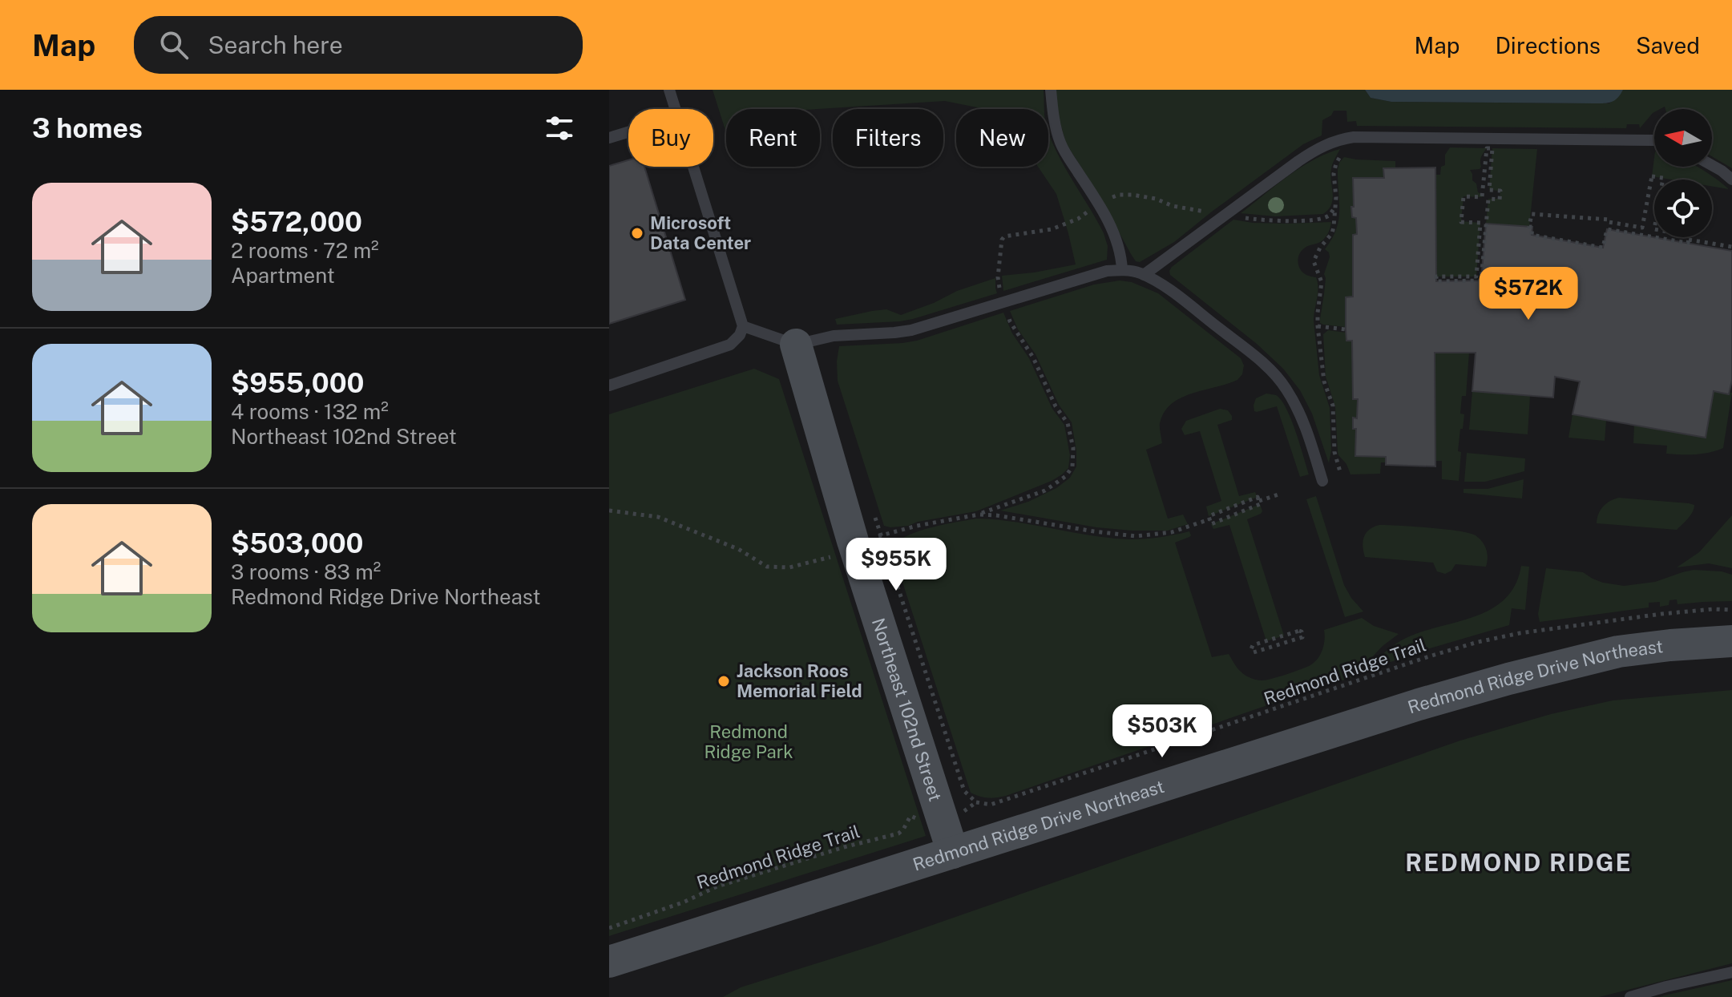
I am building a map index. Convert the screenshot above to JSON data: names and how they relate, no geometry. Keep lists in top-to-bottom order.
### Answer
{
  "streets": {
    "street": ["Redmond Ridge Drive Northeast", "Northeast 102nd Street"],
    "path": ["Redmond Ridge Trail"]
  },
  "crossings": [
    ["Redmond Ridge Trail", "Northeast 102nd Street"],
    ["Redmond Ridge Drive Northeast", "Northeast 102nd Street"]
  ],
  "districts": ["REDMOND RIDGE"],
  "parks": ["Redmond Ridge Park"],
  "places": ["Microsoft Data Center", "Jackson Roos Memorial Field"],
  "north": "left",
  "page": {
    "header": "Map",
    "search": "Search here",
    "nav": ["Map", "Directions", "Saved"],
    "heading": "3 homes",
    "chip": [
      "Buy",
      "Rent",
      "Filters",
      "New"
    ],
    "list": [
      {
        "name": "$572,000",
        "note": "2 rooms · 72 m² · Apartment"
      },
      {
        "name": "$955,000",
        "note": "4 rooms · 132 m² · Northeast 102nd Street"
      },
      {
        "name": "$503,000",
        "note": "3 rooms · 83 m² · Redmond Ridge Drive Northeast"
      }
    ],
    "price": ["$572K", "$955K", "$503K"]
  }
}
